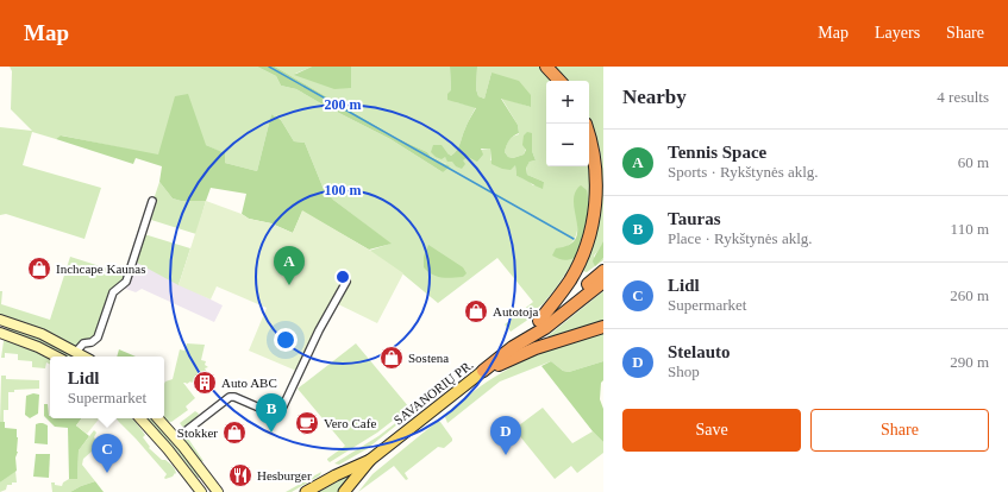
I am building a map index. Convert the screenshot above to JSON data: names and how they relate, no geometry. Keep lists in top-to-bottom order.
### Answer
{
  "streets": {
    "highway": ["SAVANORIŲ PR."]
  },
  "places": {
    "shop": [
      "Inchcape Kaunas",
      "Autotoja",
      "Sostena",
      "Stokker"
    ],
    "building": ["Auto ABC"],
    "cafe": ["Vero Cafe"],
    "restaurant": ["Hesburger"]
  },
  "page": {
    "header": "Map",
    "nav": ["Map", "Layers", "Share"],
    "heading": ["Nearby", "4 results"],
    "map_buttons": ["+", "−"],
    "list": [
      {
        "mark": "A",
        "name": "Tennis Space",
        "note": "Sports · Rykštynės aklg.",
        "value": "60 m"
      },
      {
        "mark": "B",
        "name": "Tauras",
        "note": "Place · Rykštynės aklg.",
        "value": "110 m"
      },
      {
        "mark": "C",
        "name": "Lidl",
        "note": "Supermarket",
        "value": "260 m"
      },
      {
        "mark": "D",
        "name": "Stelauto",
        "note": "Shop",
        "value": "290 m"
      }
    ],
    "pins": [
      "A",
      "B",
      "D",
      "C"
    ],
    "popup": ["Lidl", "Supermarket"],
    "buttons": ["Save", "Share"]
  },
  "rings": ["200 m", "100 m"]
}
